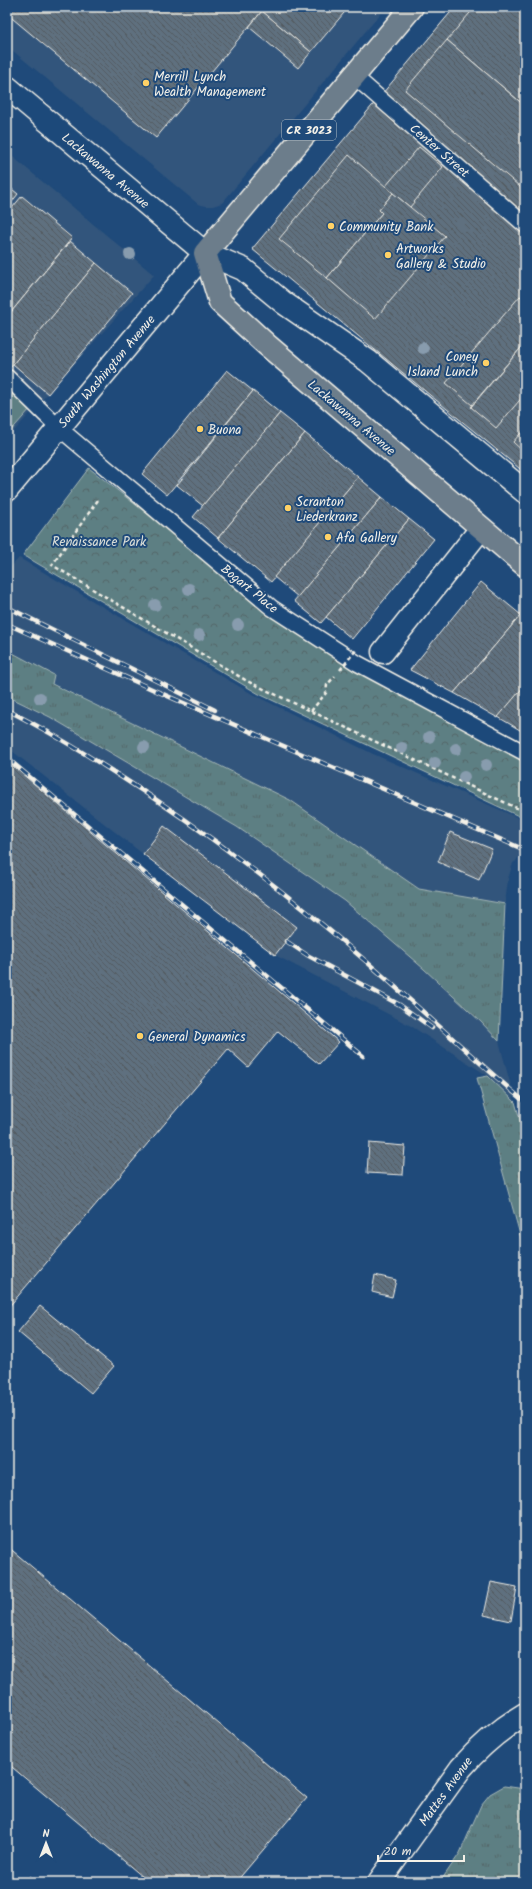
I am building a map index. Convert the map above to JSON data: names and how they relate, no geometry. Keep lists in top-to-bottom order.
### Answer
{
  "streets": {
    "main road": ["CR 3023", "Lackawanna Avenue"],
    "street": ["South Washington Avenue", "Mattes Avenue"],
    "lane": ["Center Street", "Bogart Place"]
  },
  "crossings": [
    ["CR 3023", "Center Street"],
    ["CR 3023", "Lackawanna Avenue"],
    ["CR 3023", "South Washington Avenue"],
    ["Lackawanna Avenue", "South Washington Avenue"],
    ["South Washington Avenue", "Bogart Place"]
  ],
  "parks": ["Renaissance Park"],
  "places": [
    "Merrill Lynch Wealth Management",
    "Community Bank",
    "Artworks Gallery & Studio",
    "Coney Island Lunch",
    "Buona",
    "Scranton Liederkranz",
    "Afa Gallery",
    "General Dynamics"
  ],
  "scale_bar": "20 m",
  "north": "top"
}
